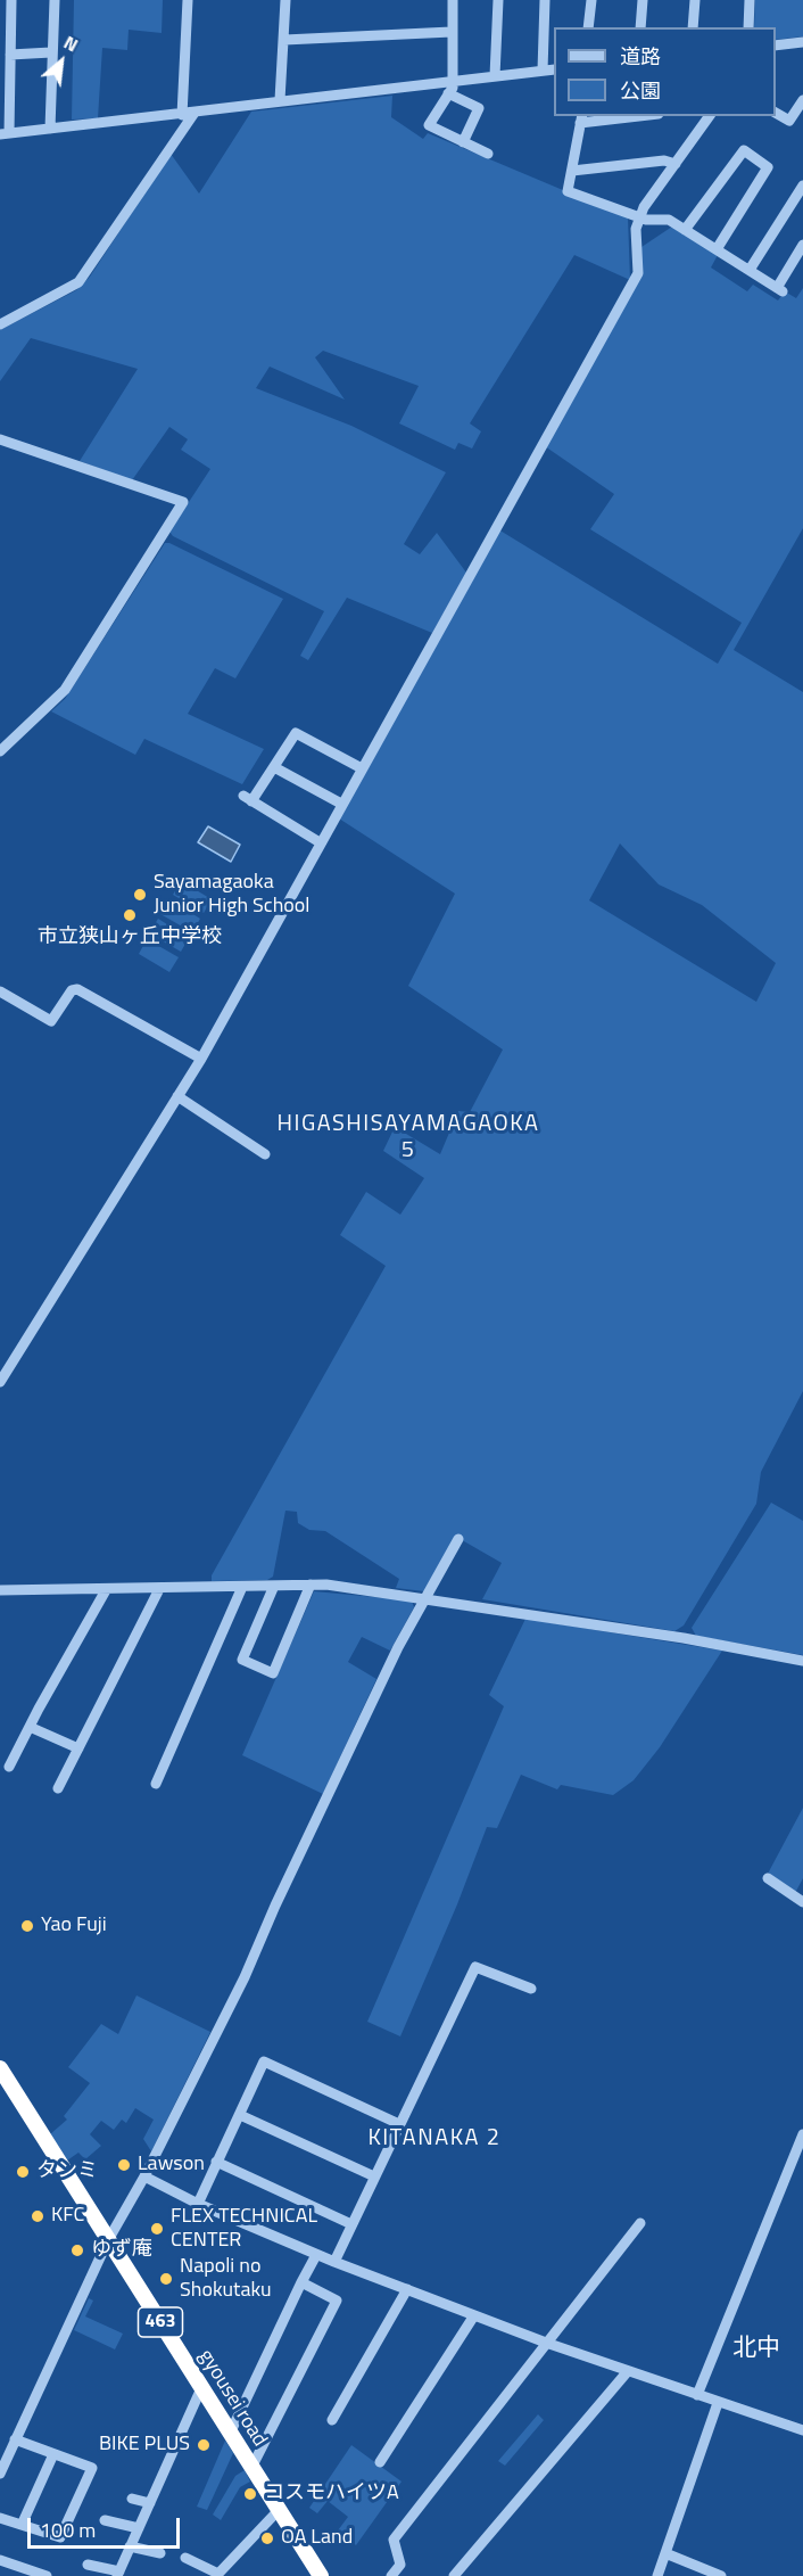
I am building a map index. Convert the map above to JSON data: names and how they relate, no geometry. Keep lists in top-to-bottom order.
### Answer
{
  "streets": {
    "highway": ["463", "gyousei road"]
  },
  "districts": ["HIGASHISAYAMAGAOKA 5", "KITANAKA 2", "北中"],
  "places": [
    "Sayamagaoka Junior High School",
    "市立狭山ヶ丘中学校",
    "Yao Fuji",
    "Lawson",
    "タンミ",
    "KFC",
    "FLEX TECHNICAL CENTER",
    "ゆず庵",
    "Napoli no Shokutaku",
    "BIKE PLUS",
    "コスモハイツA",
    "OA Land"
  ],
  "legend": ["道路", "公園"],
  "scale_bar": "100 m",
  "north": "top right"
}
